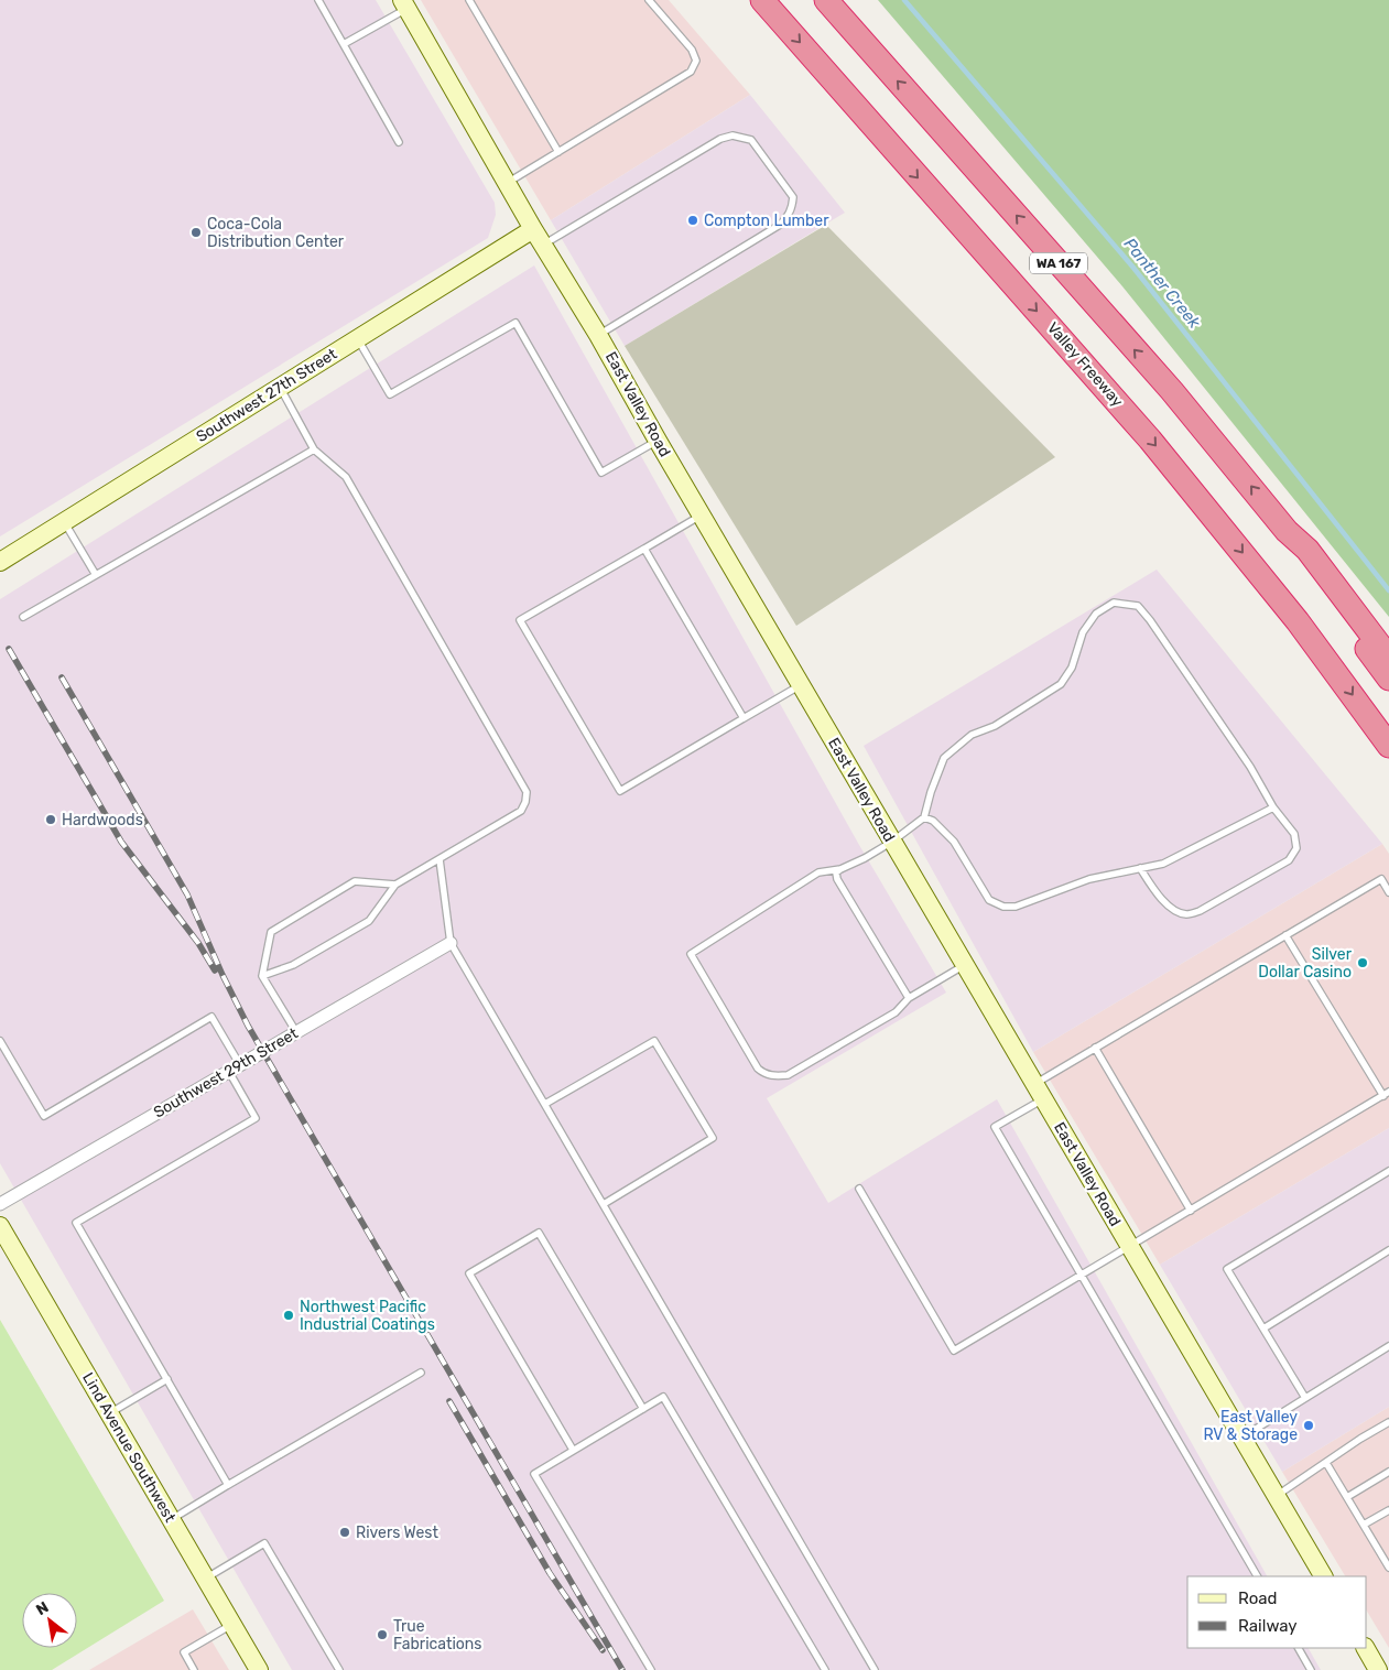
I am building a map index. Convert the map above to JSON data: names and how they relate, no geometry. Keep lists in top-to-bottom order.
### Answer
{
  "streets": {
    "highway": ["WA 167", "Valley Freeway"],
    "street": [
      "Southwest 27th Street",
      "East Valley Road",
      "Southwest 29th Street",
      "Lind Avenue Southwest"
    ]
  },
  "crossings": [
    ["Southwest 27th Street", "East Valley Road"]
  ],
  "water": ["Panther Creek"],
  "places": [
    "Compton Lumber",
    "Coca-Cola Distribution Center",
    "Hardwoods",
    "Silver Dollar Casino",
    "Northwest Pacific Industrial Coatings",
    "East Valley RV & Storage",
    "Rivers West",
    "True Fabrications"
  ],
  "legend": ["Road", "Railway"],
  "north": "top left"
}
